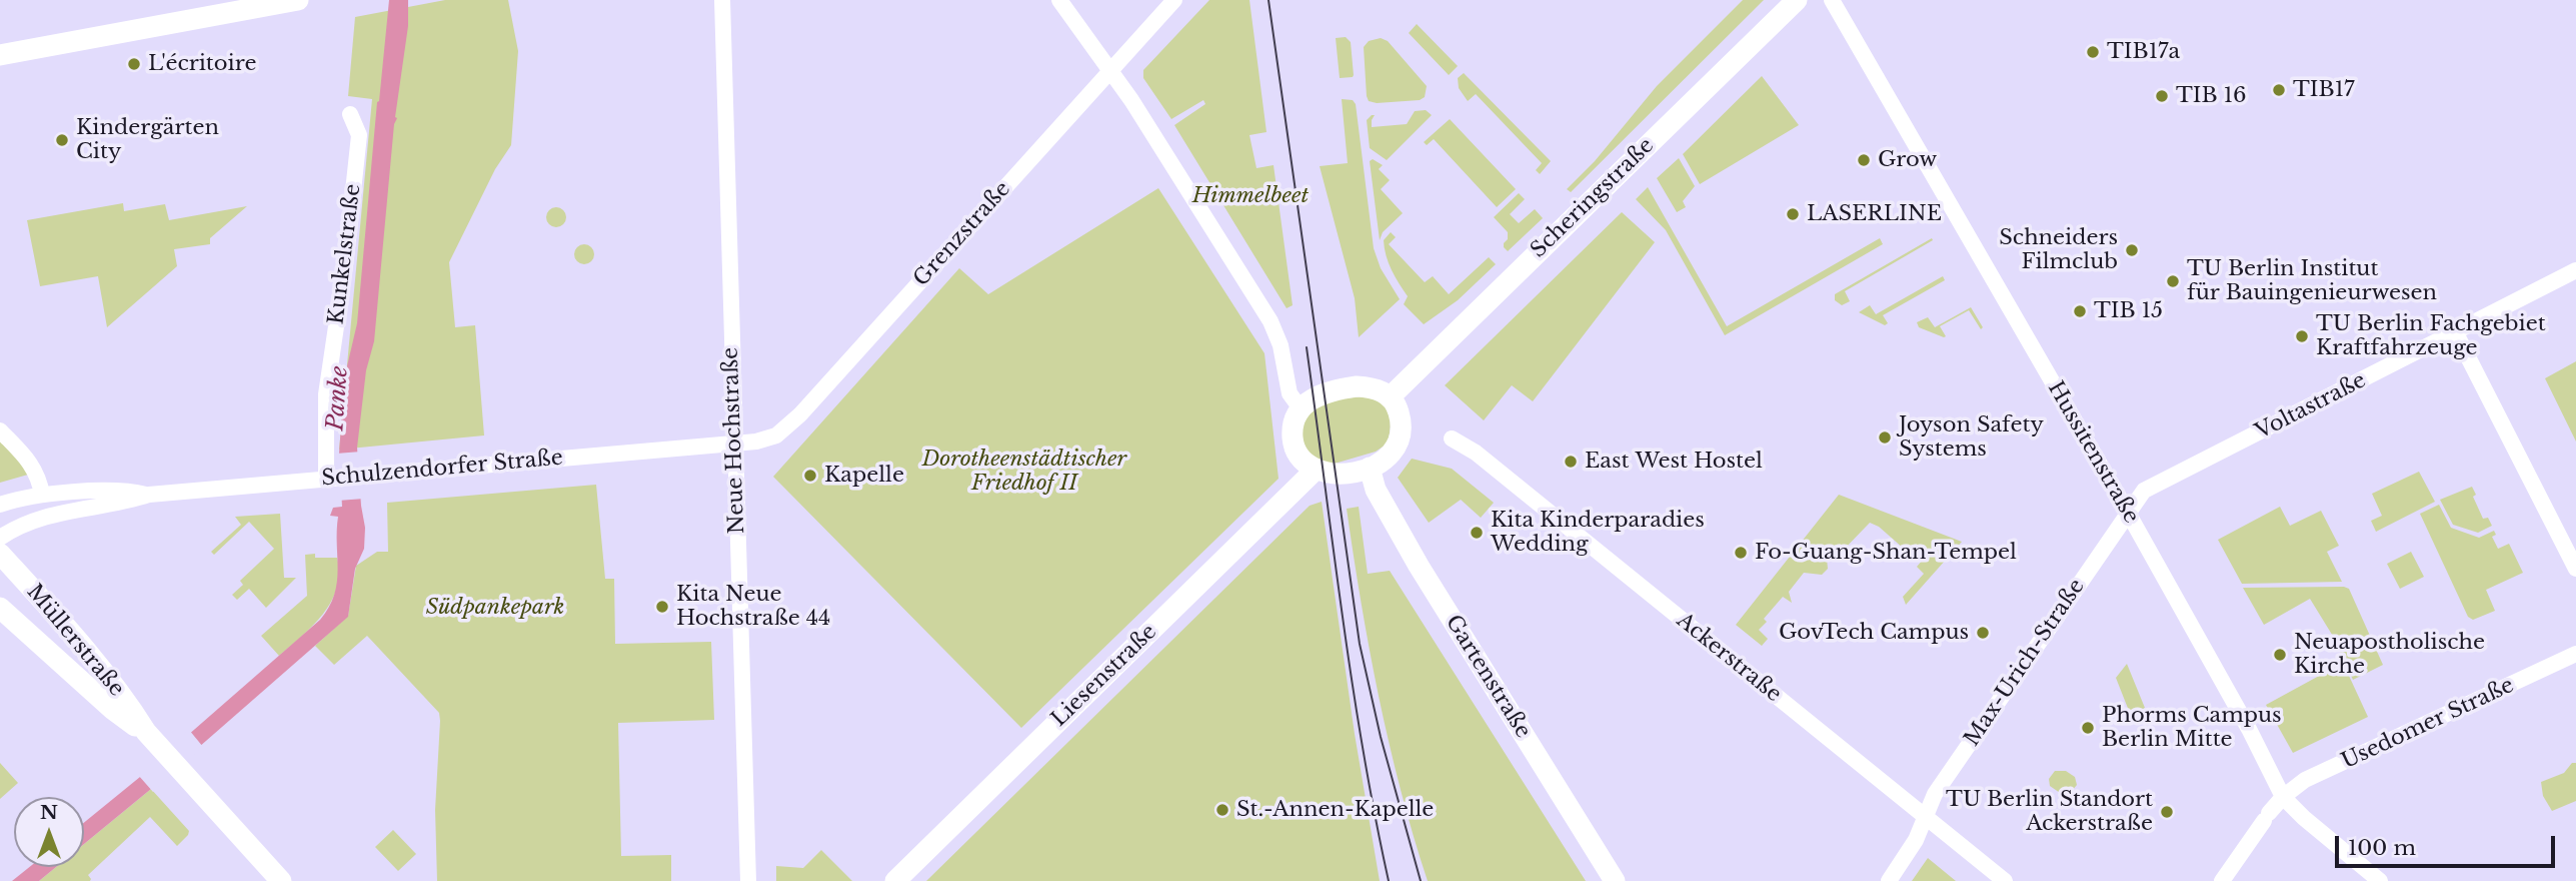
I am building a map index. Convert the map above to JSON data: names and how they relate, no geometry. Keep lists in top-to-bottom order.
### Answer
{
  "streets": {
    "street": [
      "Scheringstraße",
      "Grenzstraße",
      "Kunkelstraße",
      "Voltastraße",
      "Neue Hochstraße",
      "Hussitenstraße",
      "Schulzendorfer Straße",
      "Müllerstraße",
      "Ackerstraße",
      "Max-Urich-Straße",
      "Liesenstraße",
      "Gartenstraße",
      "Usedomer Straße"
    ]
  },
  "crossings": [
    ["Scheringstraße", "Liesenstraße"],
    ["Scheringstraße", "Gartenstraße"],
    ["Grenzstraße", "Neue Hochstraße"],
    ["Grenzstraße", "Schulzendorfer Straße"],
    ["Kunkelstraße", "Schulzendorfer Straße"],
    ["Voltastraße", "Hussitenstraße"],
    ["Voltastraße", "Max-Urich-Straße"],
    ["Neue Hochstraße", "Schulzendorfer Straße"],
    ["Hussitenstraße", "Max-Urich-Straße"],
    ["Hussitenstraße", "Usedomer Straße"],
    ["Ackerstraße", "Max-Urich-Straße"],
    ["Liesenstraße", "Gartenstraße"]
  ],
  "water": ["Panke"],
  "parks": ["Himmelbeet", "Dorotheenstädtischer Friedhof II", "Südpankepark"],
  "places": [
    "TIB17a",
    "L'écritoire",
    "TIB17",
    "TIB 16",
    "Kindergärten City",
    "Grow",
    "LASERLINE",
    "Schneiders Filmclub",
    "TU Berlin Institut für Bauingenieurwesen",
    "TIB 15",
    "TU Berlin Fachgebiet Kraftfahrzeuge",
    "Joyson Safety Systems",
    "East West Hostel",
    "Kapelle",
    "Kita Kinderparadies Wedding",
    "Fo-Guang-Shan-Tempel",
    "Kita Neue Hochstraße 44",
    "GovTech Campus",
    "Neuapostholische Kirche",
    "Phorms Campus Berlin Mitte",
    "St.-Annen-Kapelle",
    "TU Berlin Standort Ackerstraße"
  ],
  "scale_bar": "100 m",
  "north": "top"
}
